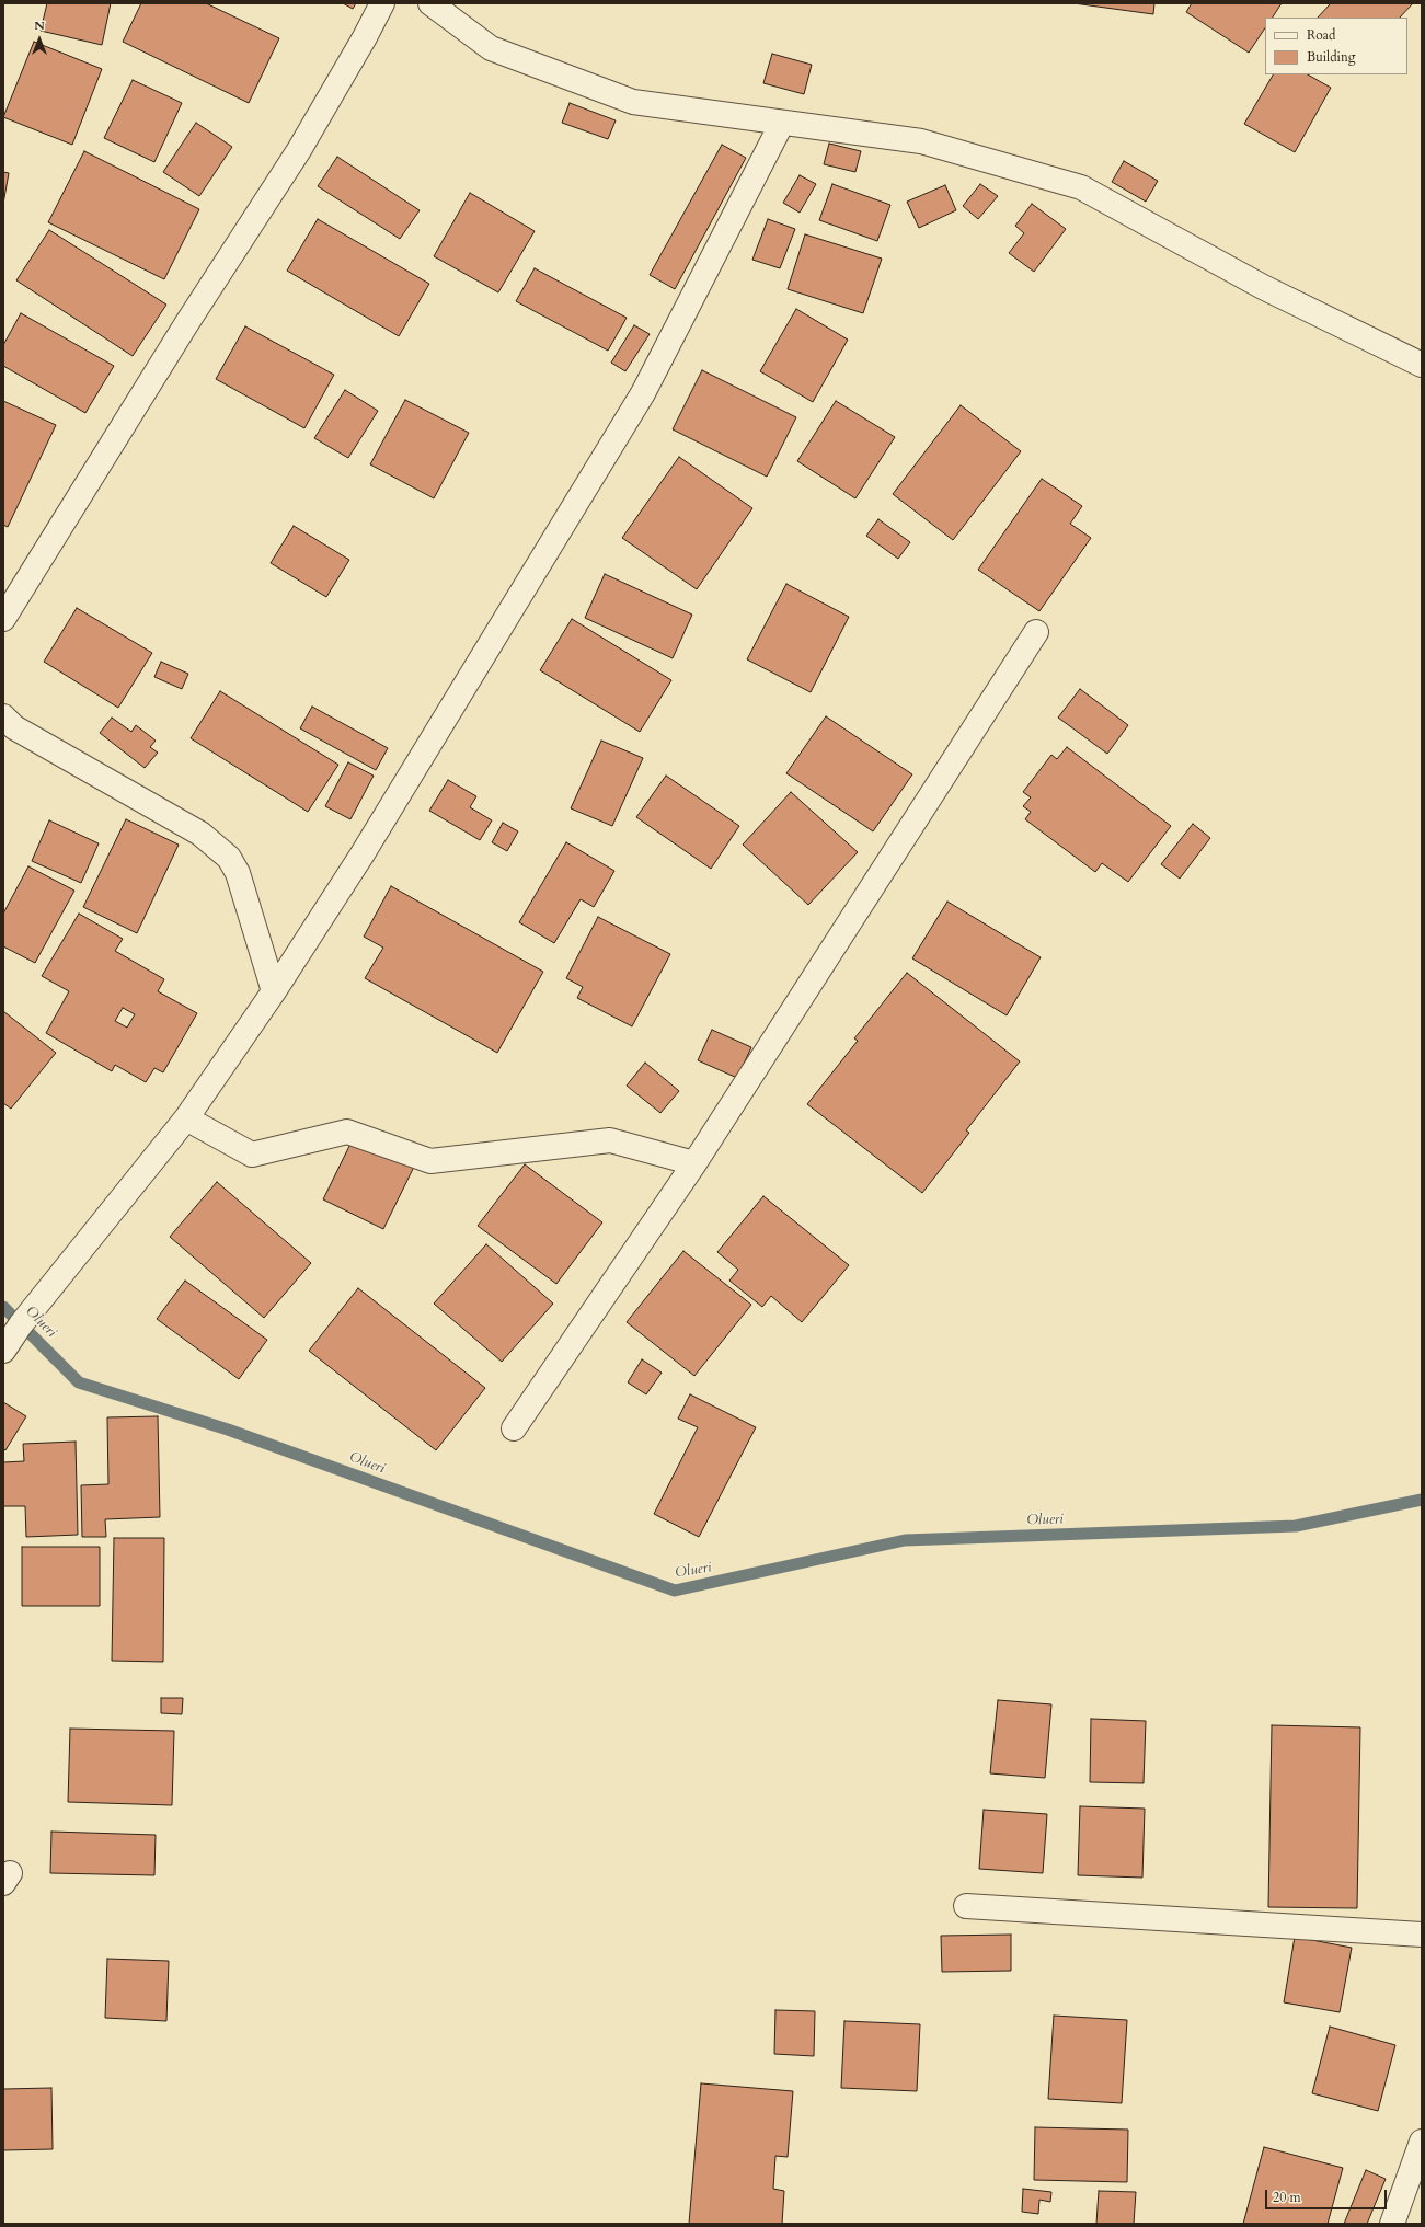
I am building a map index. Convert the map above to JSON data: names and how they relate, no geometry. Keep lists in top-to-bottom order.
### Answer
{
  "water": ["Olueri"],
  "legend": ["Road", "Building"],
  "scale_bar": "20 m",
  "north": "top"
}
